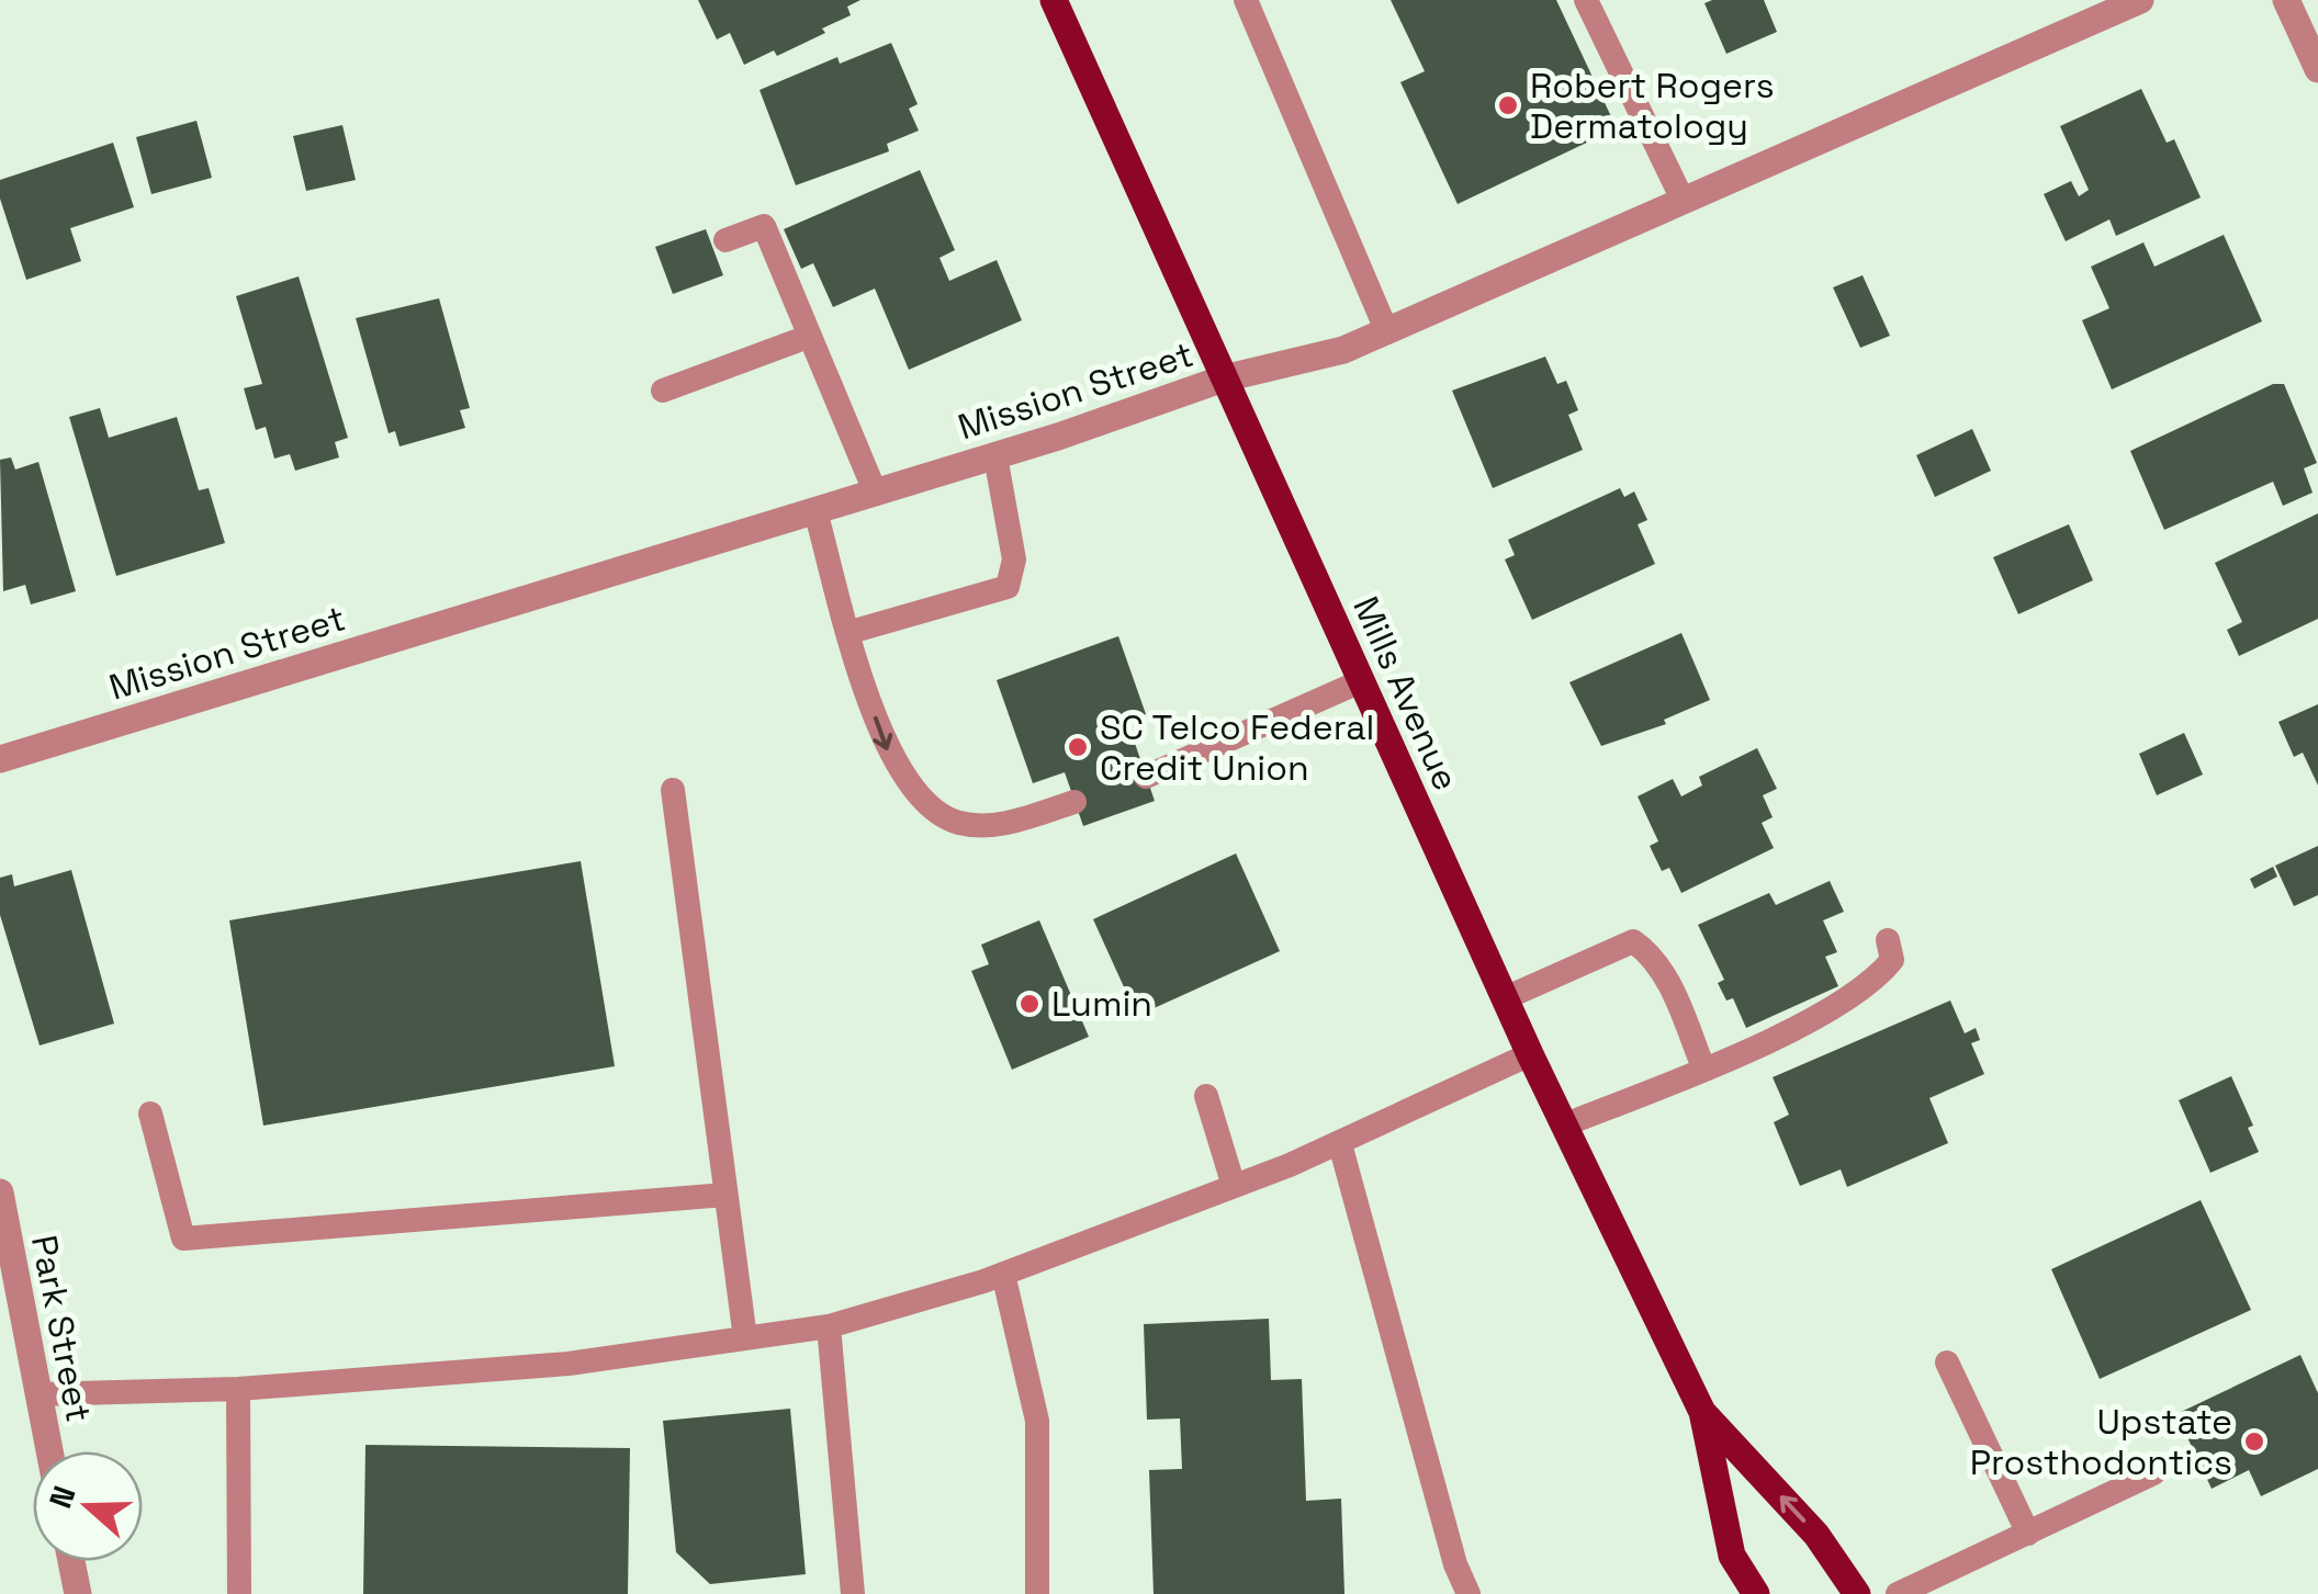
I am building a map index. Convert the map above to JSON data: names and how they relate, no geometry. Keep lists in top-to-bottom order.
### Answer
{
  "streets": {
    "main road": ["Mills Avenue"],
    "street": ["Mission Street", "Park Street"]
  },
  "crossings": [
    ["Mission Street", "Mills Avenue"]
  ],
  "places": [
    "Robert Rogers Dermatology",
    "SC Telco Federal Credit Union",
    "Lumin",
    "Upstate Prosthodontics"
  ],
  "north": "left"
}
